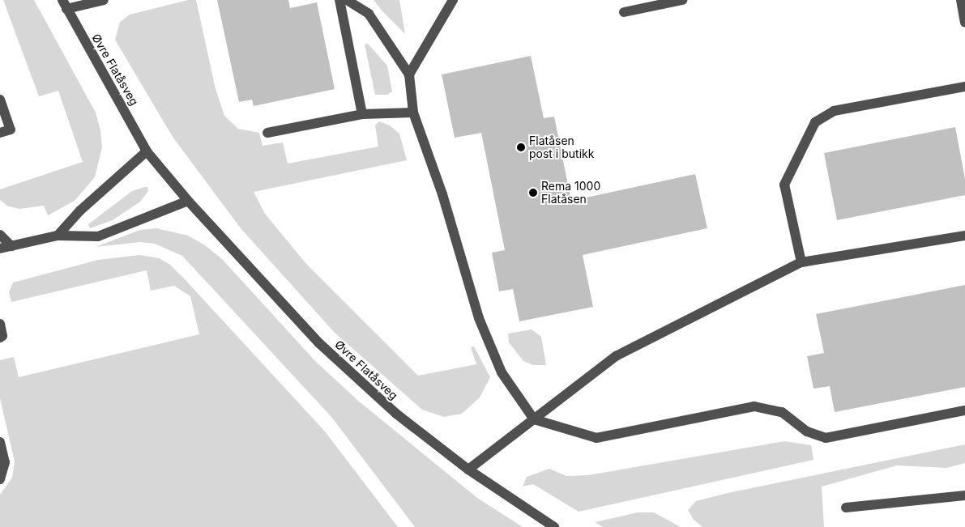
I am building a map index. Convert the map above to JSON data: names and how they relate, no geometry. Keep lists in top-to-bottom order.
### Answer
{
  "streets": {
    "street": ["Øvre Flatåsveg"]
  },
  "places": ["Flatåsen post i butikk", "Rema 1000 Flatåsen"]
}
